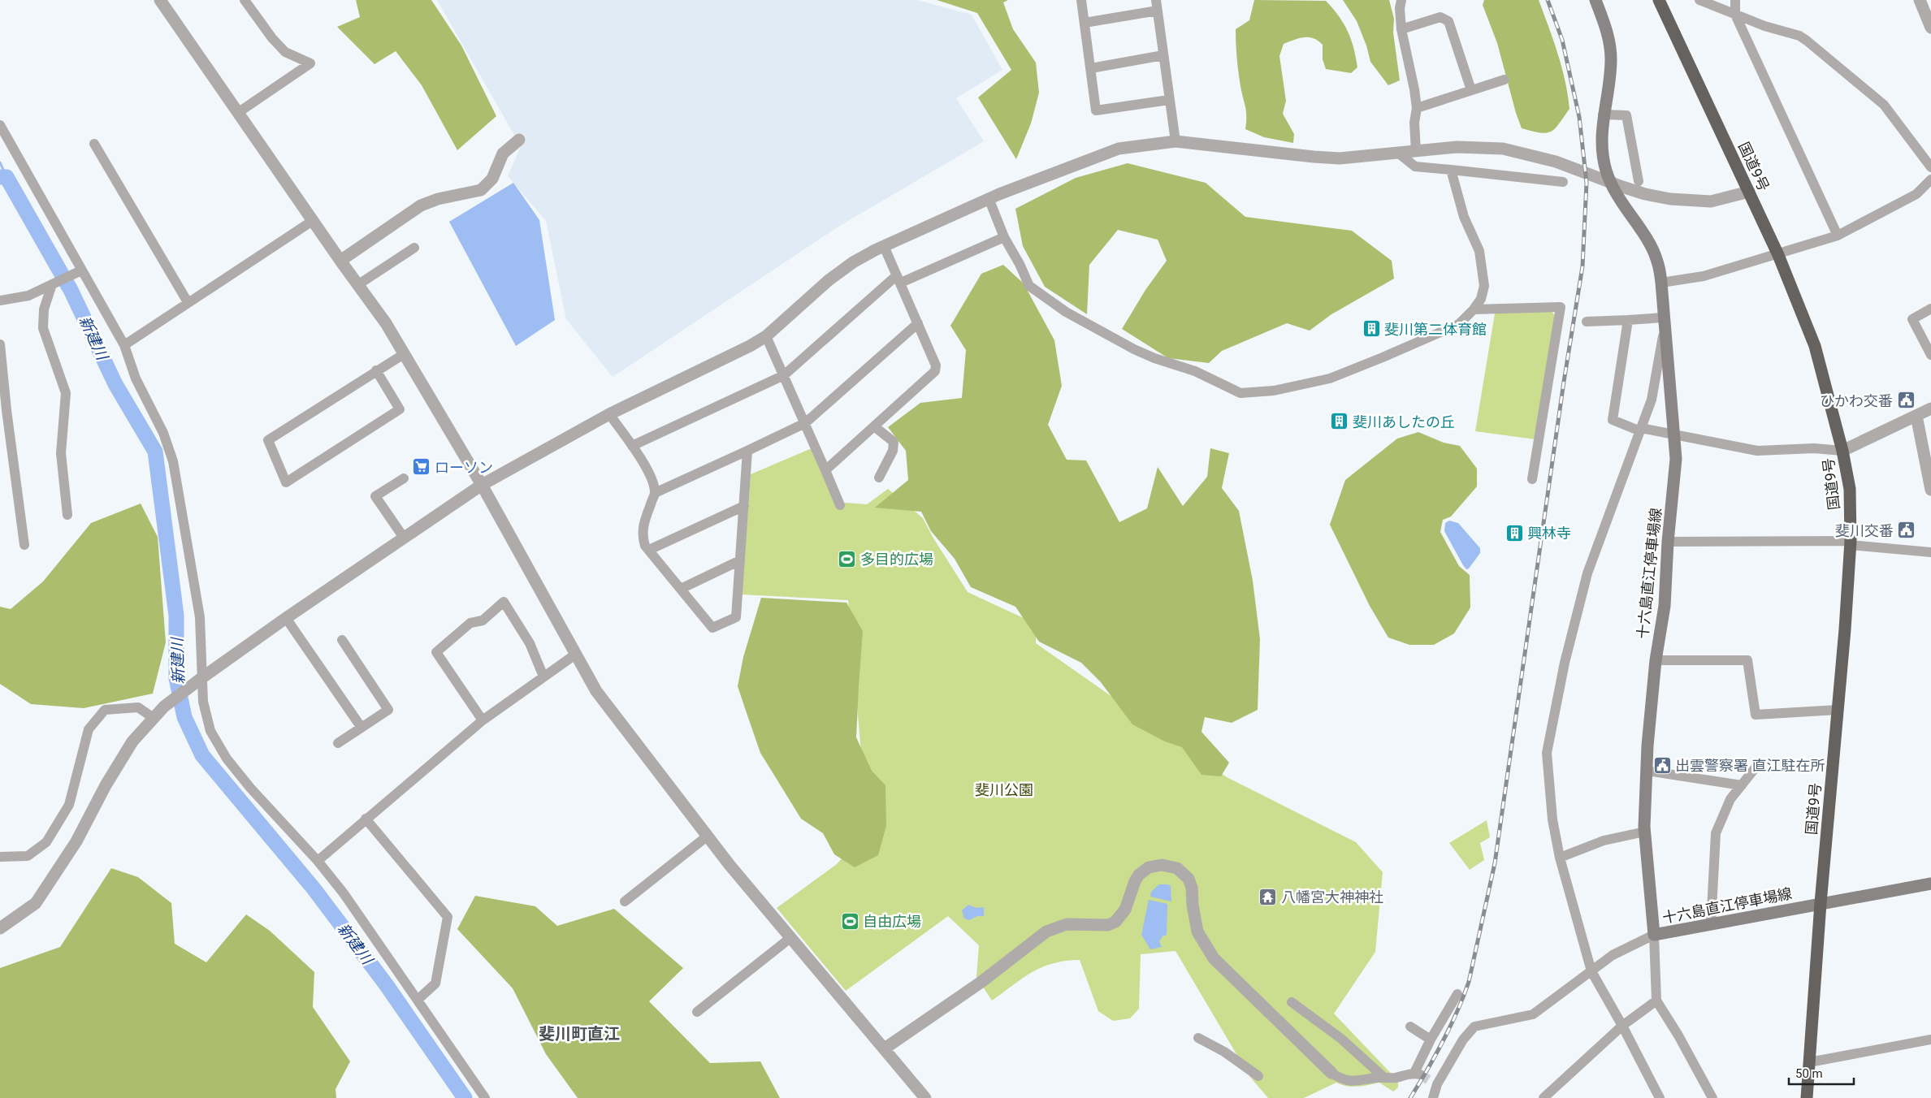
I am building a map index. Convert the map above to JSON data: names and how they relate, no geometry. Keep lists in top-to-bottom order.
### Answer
{
  "streets": {
    "highway": ["国道9号"],
    "main road": ["十六島直江停車場線"]
  },
  "crossings": [
    ["国道9号", "十六島直江停車場線"]
  ],
  "districts": ["斐川町直江"],
  "water": ["新建川"],
  "parks": ["斐川公園"],
  "places": {
    "building": ["斐川第二体育館", "斐川あしたの丘", "興林寺"],
    "public building": ["ひかわ交番", "斐川交番", "出雲警察署 直江駐在所"],
    "supermarket": ["ローソン"],
    "sports": ["多目的広場", "自由広場"],
    "temple": ["八幡宮大神神社"]
  },
  "scale_bar": "50 m"
}
